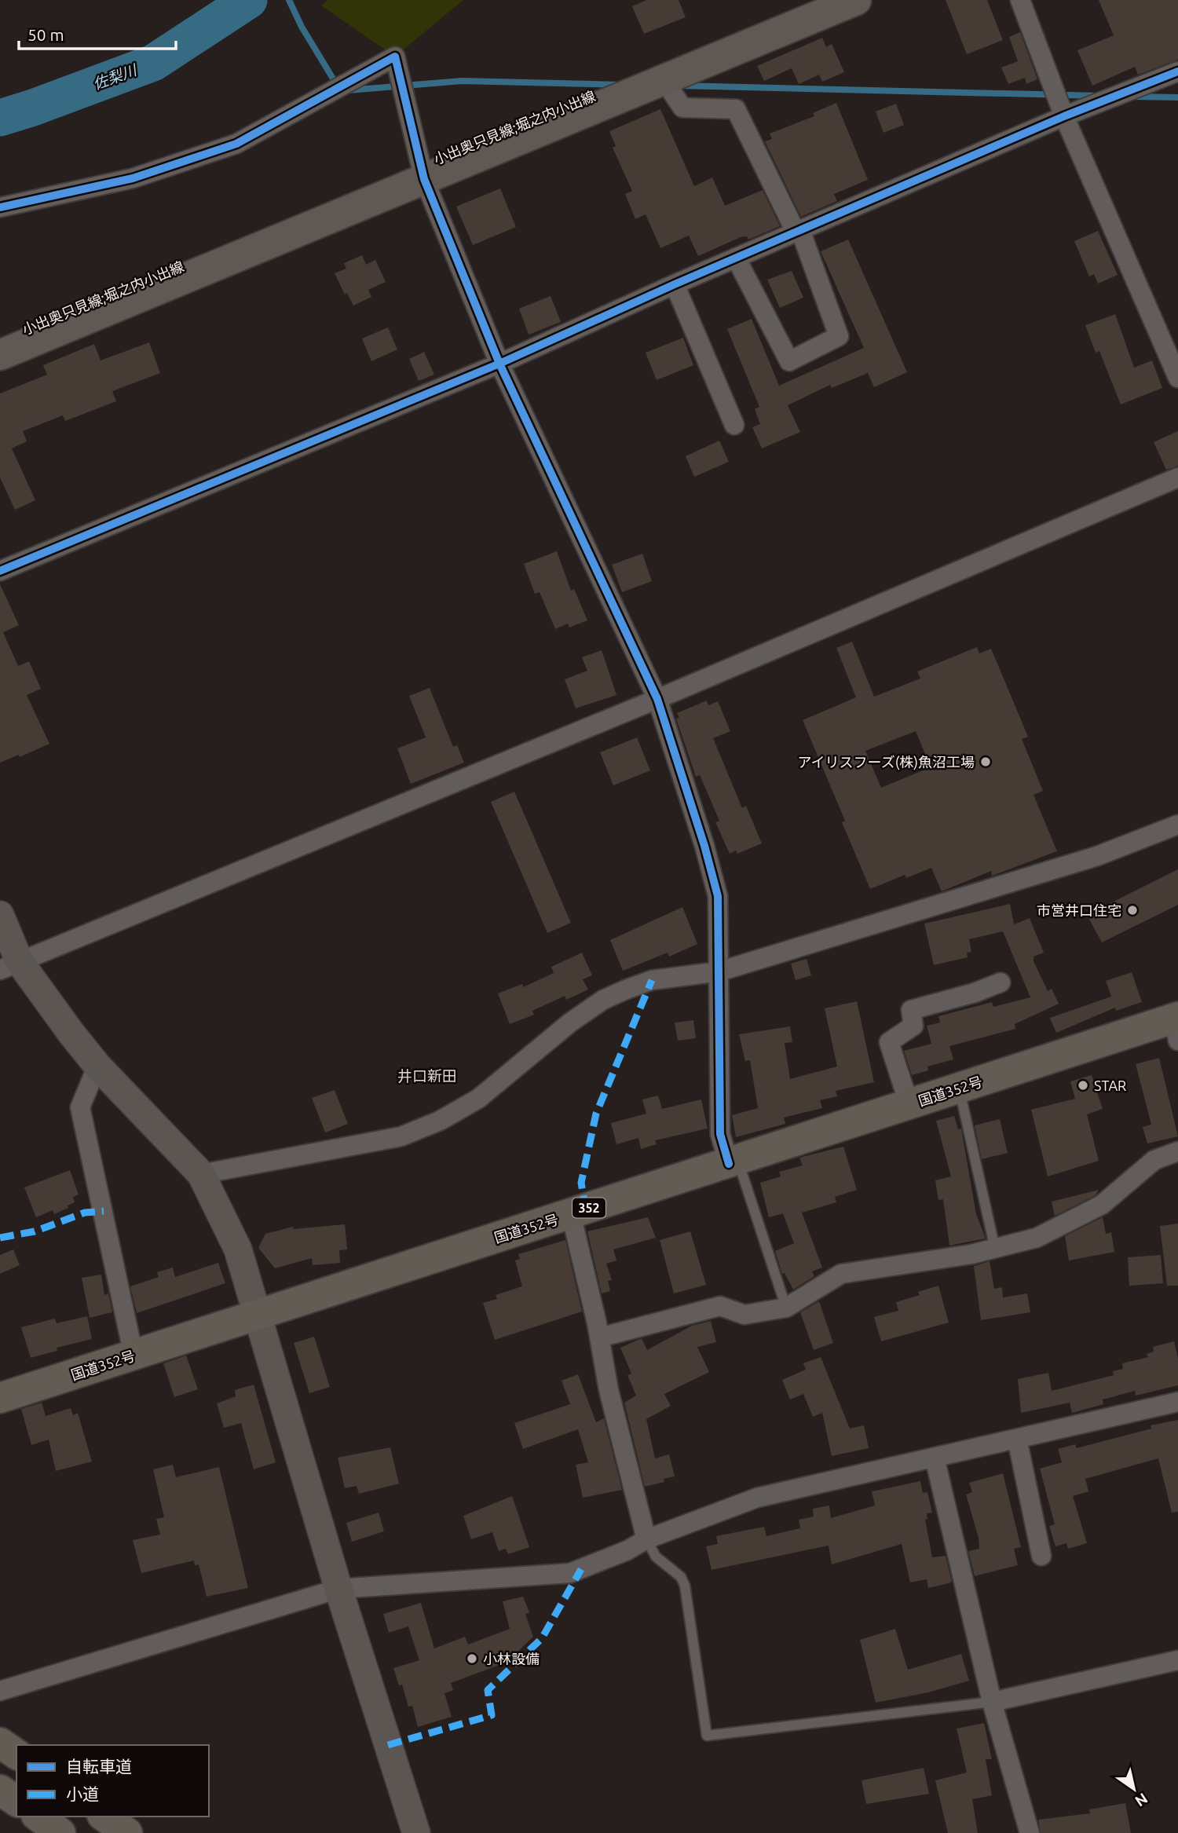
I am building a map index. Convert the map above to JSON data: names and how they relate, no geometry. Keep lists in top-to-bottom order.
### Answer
{
  "streets": {
    "highway": ["国道352号", "352"],
    "main road": ["小出奥只見線;堀之内小出線"]
  },
  "districts": ["井口新田"],
  "water": ["佐梨川"],
  "places": [
    "アイリスフーズ(株)魚沼工場",
    "市営井口住宅",
    "STAR",
    "小林設備"
  ],
  "legend": ["自転車道", "小道"],
  "scale_bar": "50 m",
  "north": "bottom right"
}
